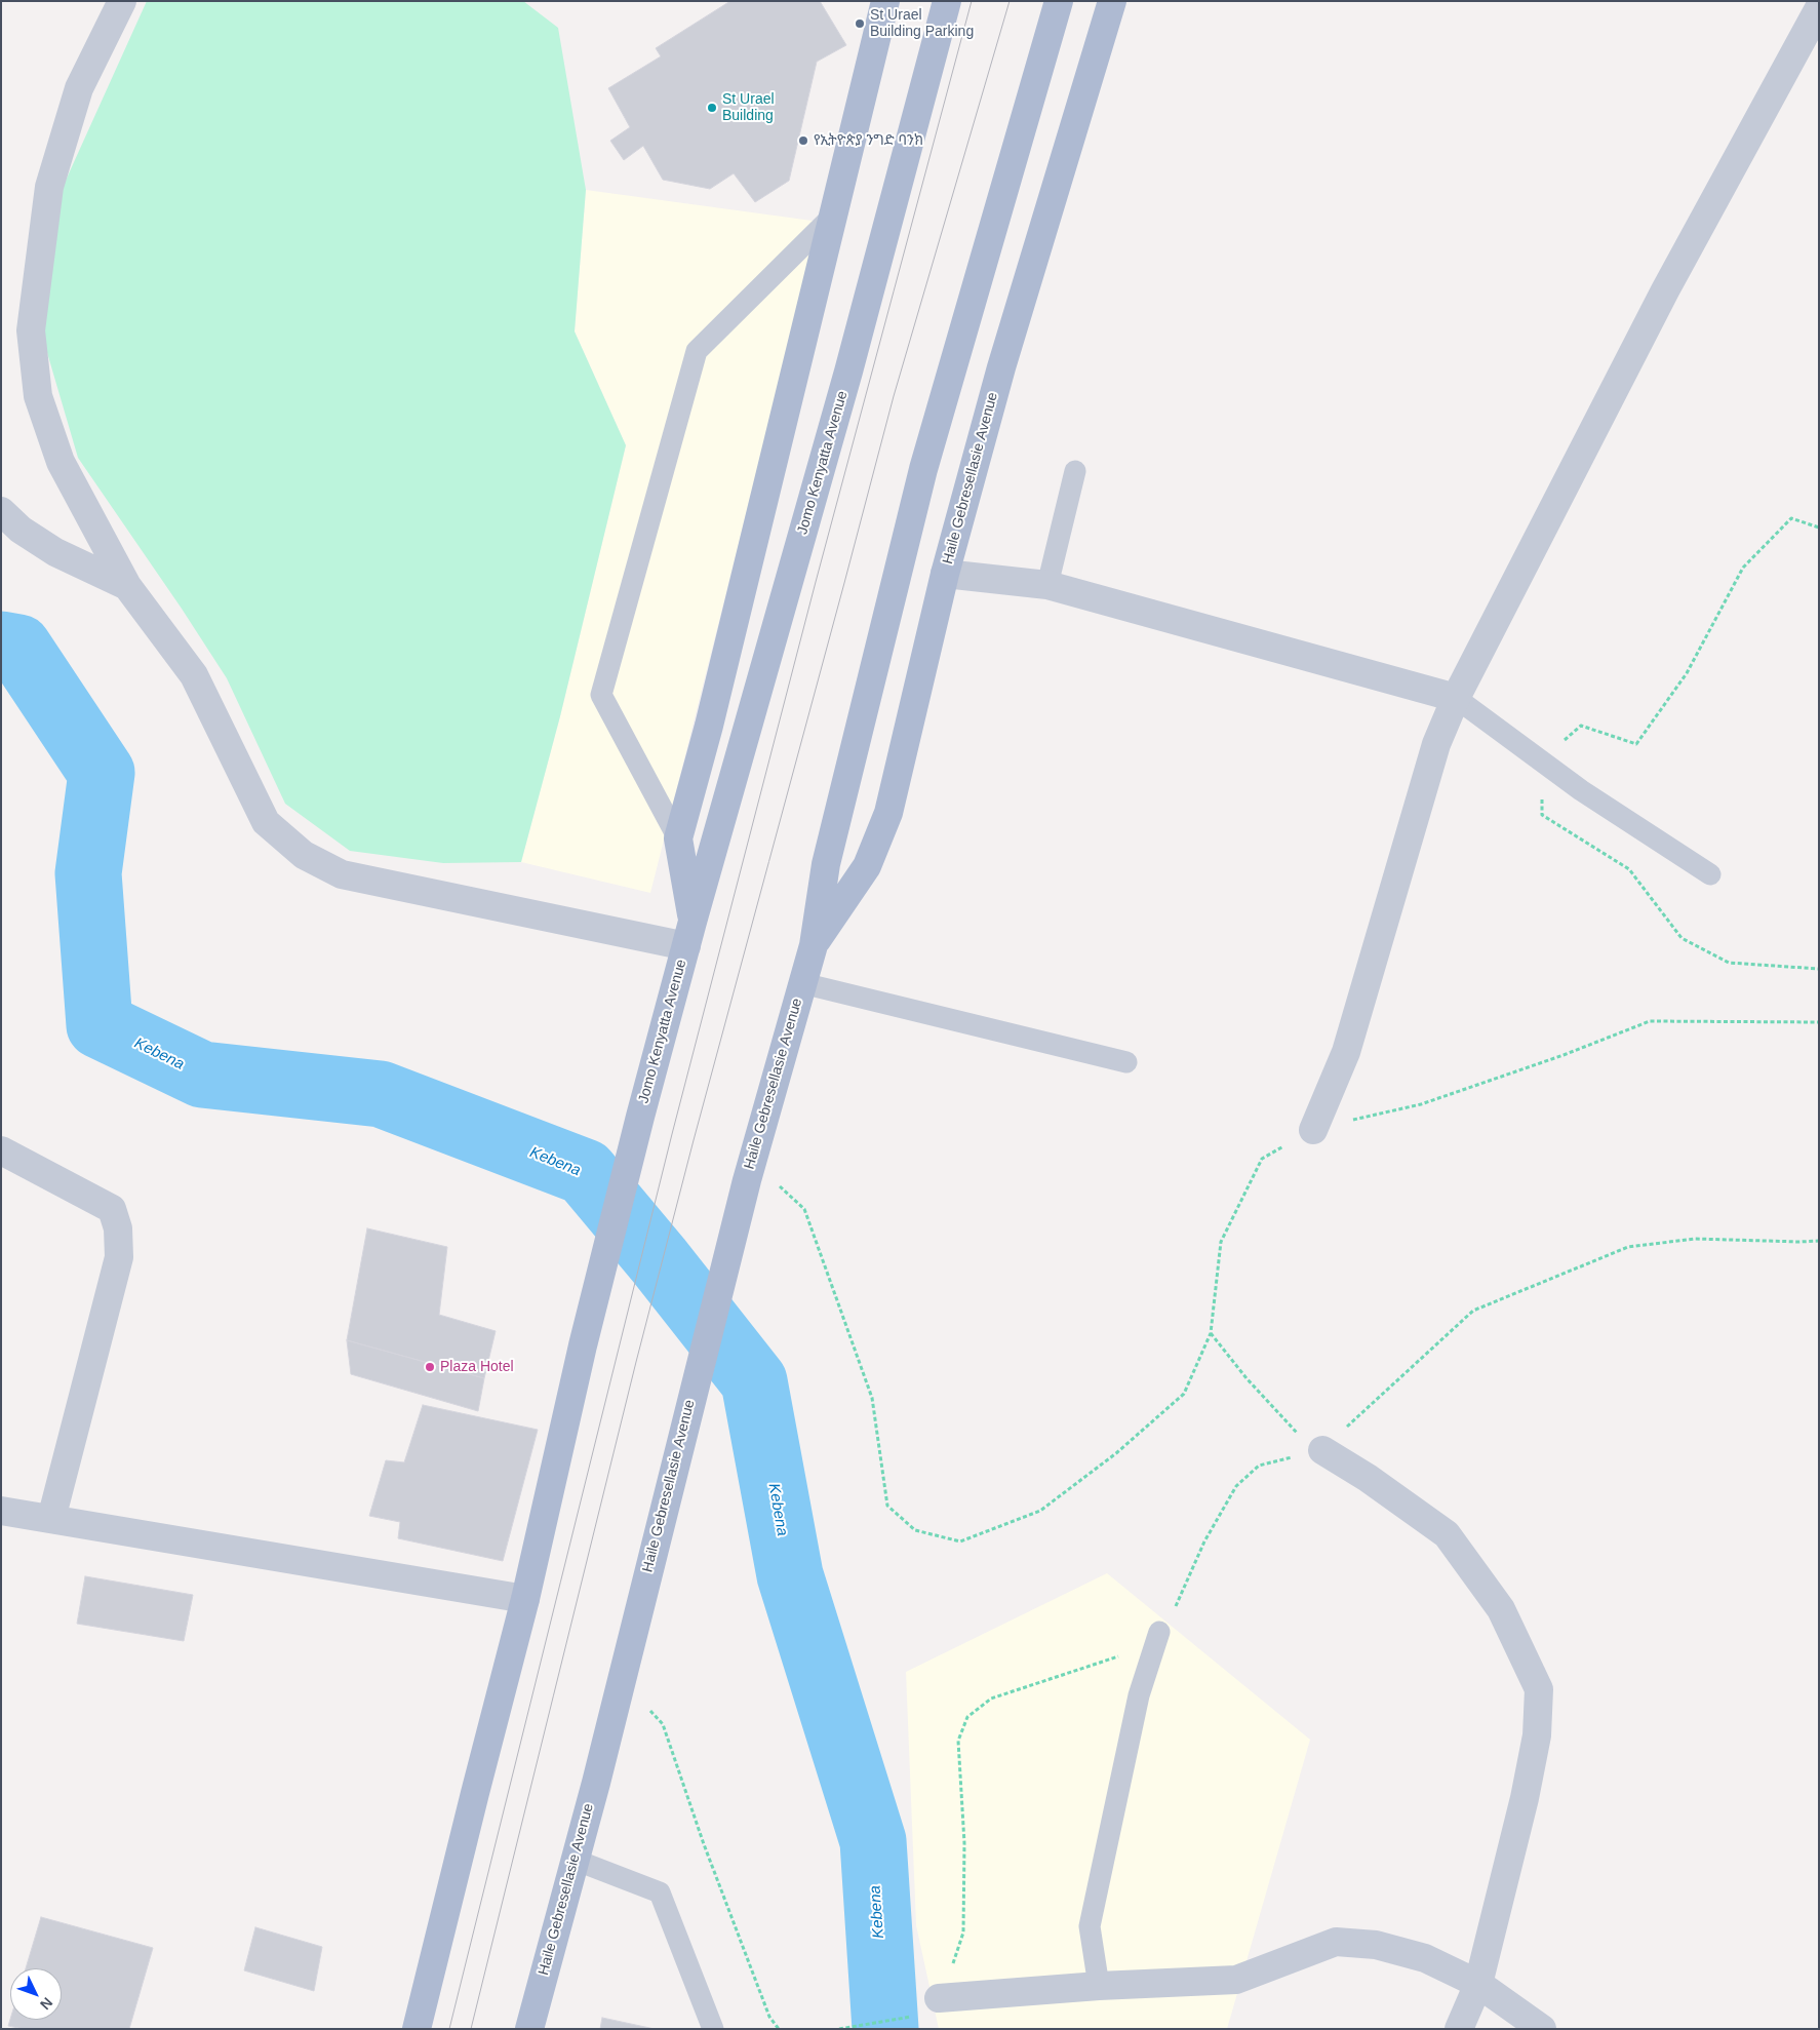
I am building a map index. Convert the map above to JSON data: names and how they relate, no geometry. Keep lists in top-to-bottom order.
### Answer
{
  "streets": {
    "main road": ["Jomo Kenyatta Avenue", "Haile Gebresellasie Avenue"]
  },
  "water": ["Kebena"],
  "places": [
    "St Urael Building Parking",
    "St Urael Building",
    "የኢትዮጵያ ንግድ ባንክ",
    "Plaza Hotel"
  ],
  "north": "bottom right"
}
